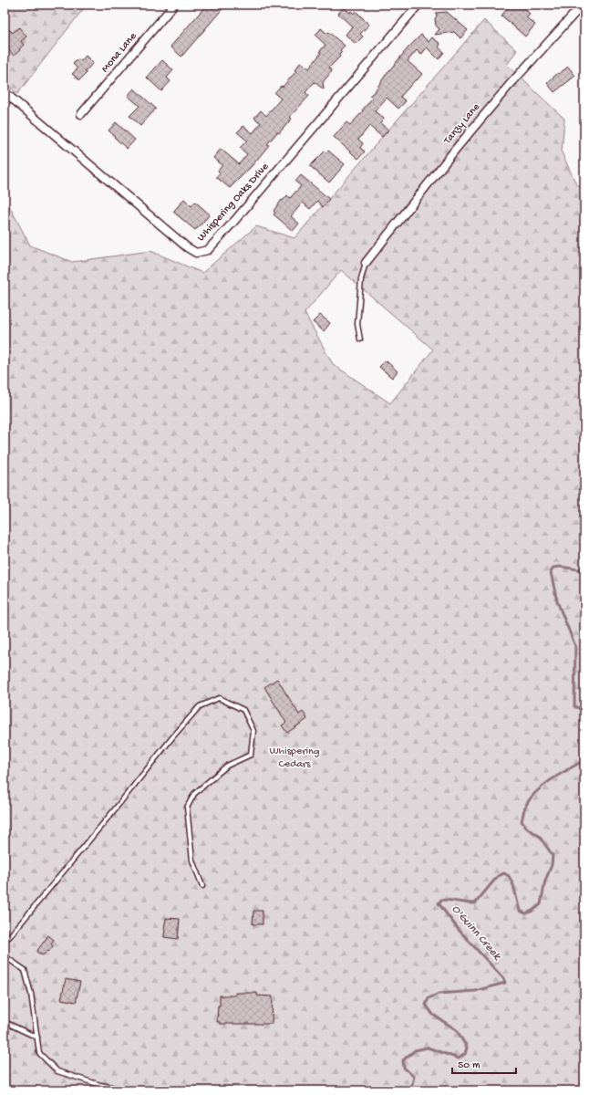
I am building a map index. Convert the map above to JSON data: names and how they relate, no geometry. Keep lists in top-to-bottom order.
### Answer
{
  "streets": {
    "street": ["Mona Lane", "Tanzy Lane", "Whispering Oaks Drive"]
  },
  "water": ["O'Guinn Creek"],
  "parks": ["Whispering Cedars"],
  "scale_bar": "50 m"
}
